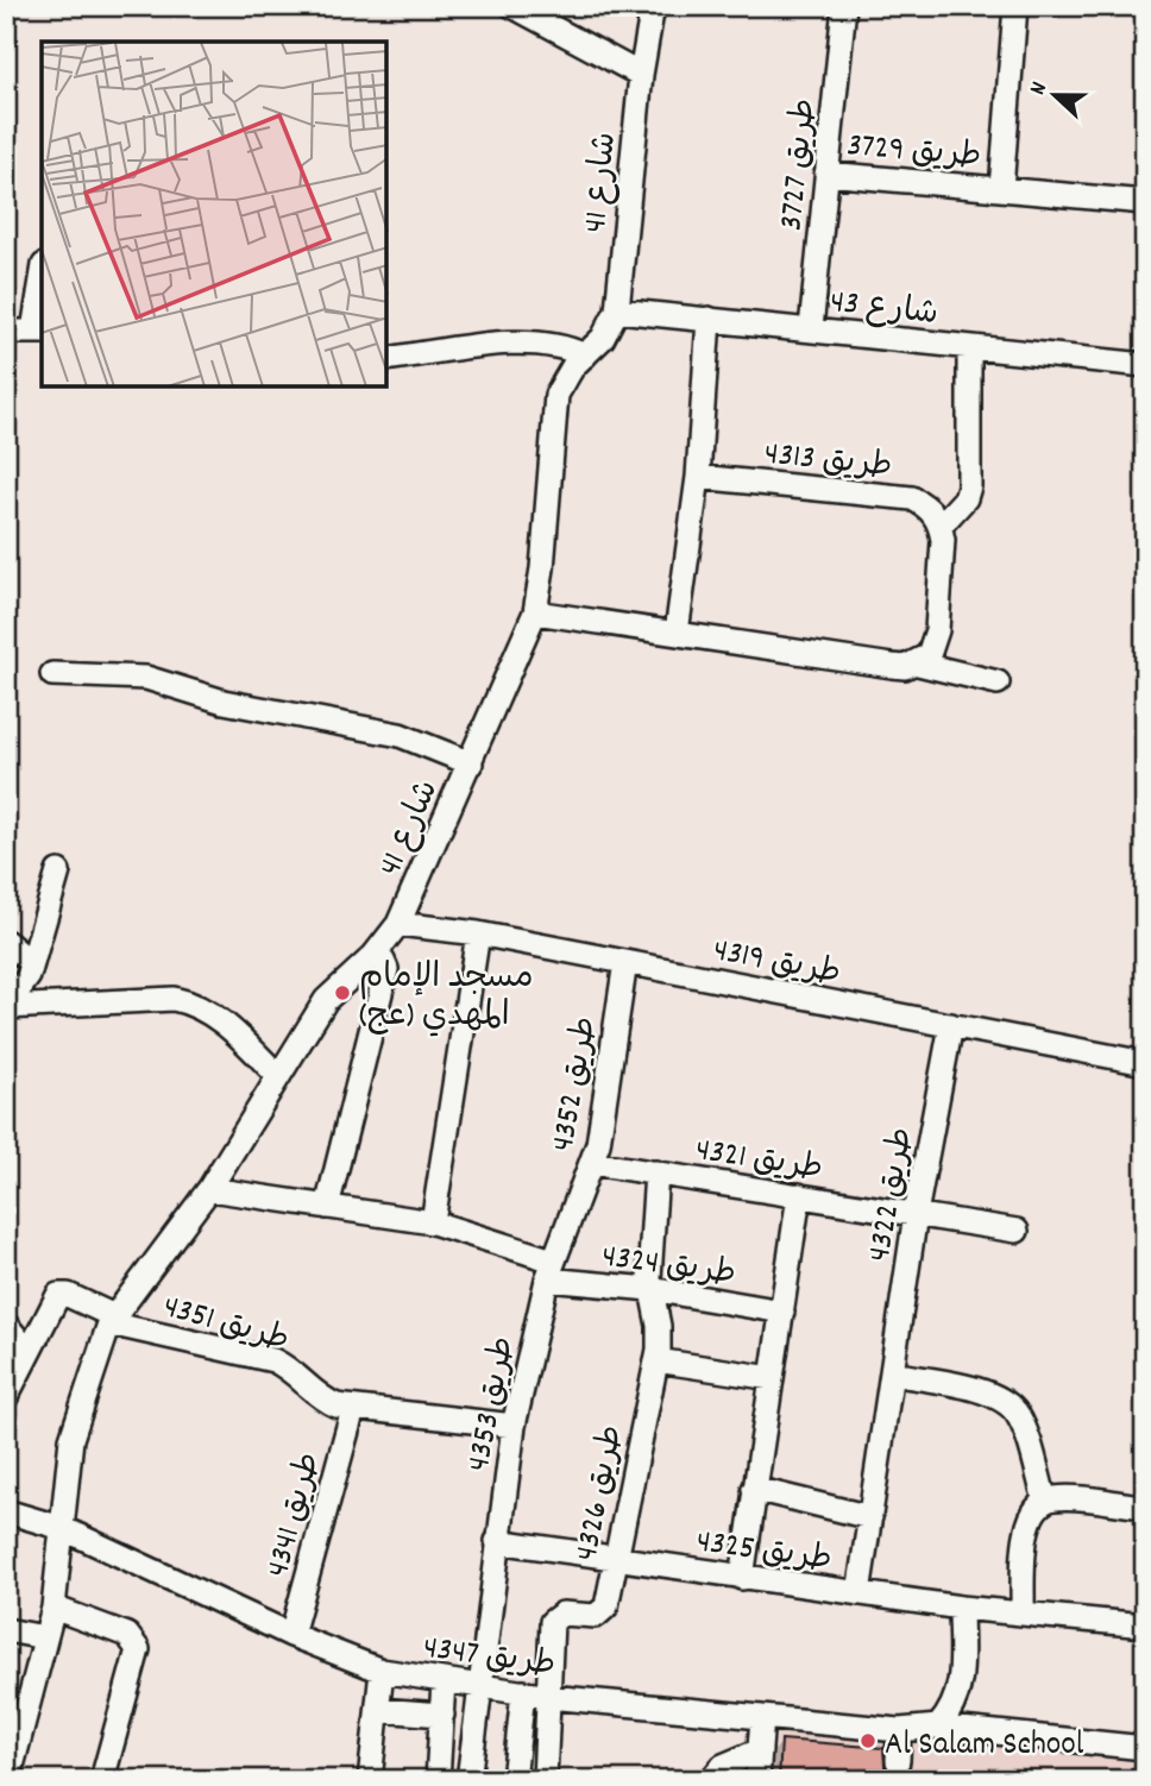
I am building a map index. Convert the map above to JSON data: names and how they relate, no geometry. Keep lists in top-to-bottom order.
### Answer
{
  "streets": {
    "street": [
      "طريق 3729",
      "طريق 3727",
      "شارع 41",
      "شارع 43",
      "طريق 4313",
      "طريق 4319",
      "طريق 4352",
      "طريق 4321",
      "طريق 4322",
      "طريق 4324",
      "طريق 4351",
      "طريق 4353",
      "طريق 4326",
      "طريق 4341",
      "طريق 4325",
      "طريق 4347"
    ]
  },
  "crossings": [
    ["طريق 3729", "طريق 3727"],
    ["طريق 3727", "شارع 43"],
    ["شارع 41", "شارع 43"],
    ["شارع 41", "طريق 4319"],
    ["شارع 41", "طريق 4351"],
    ["شارع 41", "طريق 4347"],
    ["طريق 4319", "طريق 4352"],
    ["طريق 4319", "طريق 4322"],
    ["طريق 4352", "طريق 4321"],
    ["طريق 4352", "طريق 4324"],
    ["طريق 4352", "طريق 4353"],
    ["طريق 4321", "طريق 4322"],
    ["طريق 4321", "طريق 4326"],
    ["طريق 4322", "طريق 4325"],
    ["طريق 4324", "طريق 4353"],
    ["طريق 4324", "طريق 4326"],
    ["طريق 4351", "طريق 4353"],
    ["طريق 4351", "طريق 4341"],
    ["طريق 4353", "طريق 4325"],
    ["طريق 4353", "طريق 4347"],
    ["طريق 4326", "طريق 4325"],
    ["طريق 4326", "طريق 4347"],
    ["طريق 4341", "طريق 4347"]
  ],
  "places": ["مسجد الإمام المهدي (عج)", "Al Salam School"],
  "north": "left"
}
